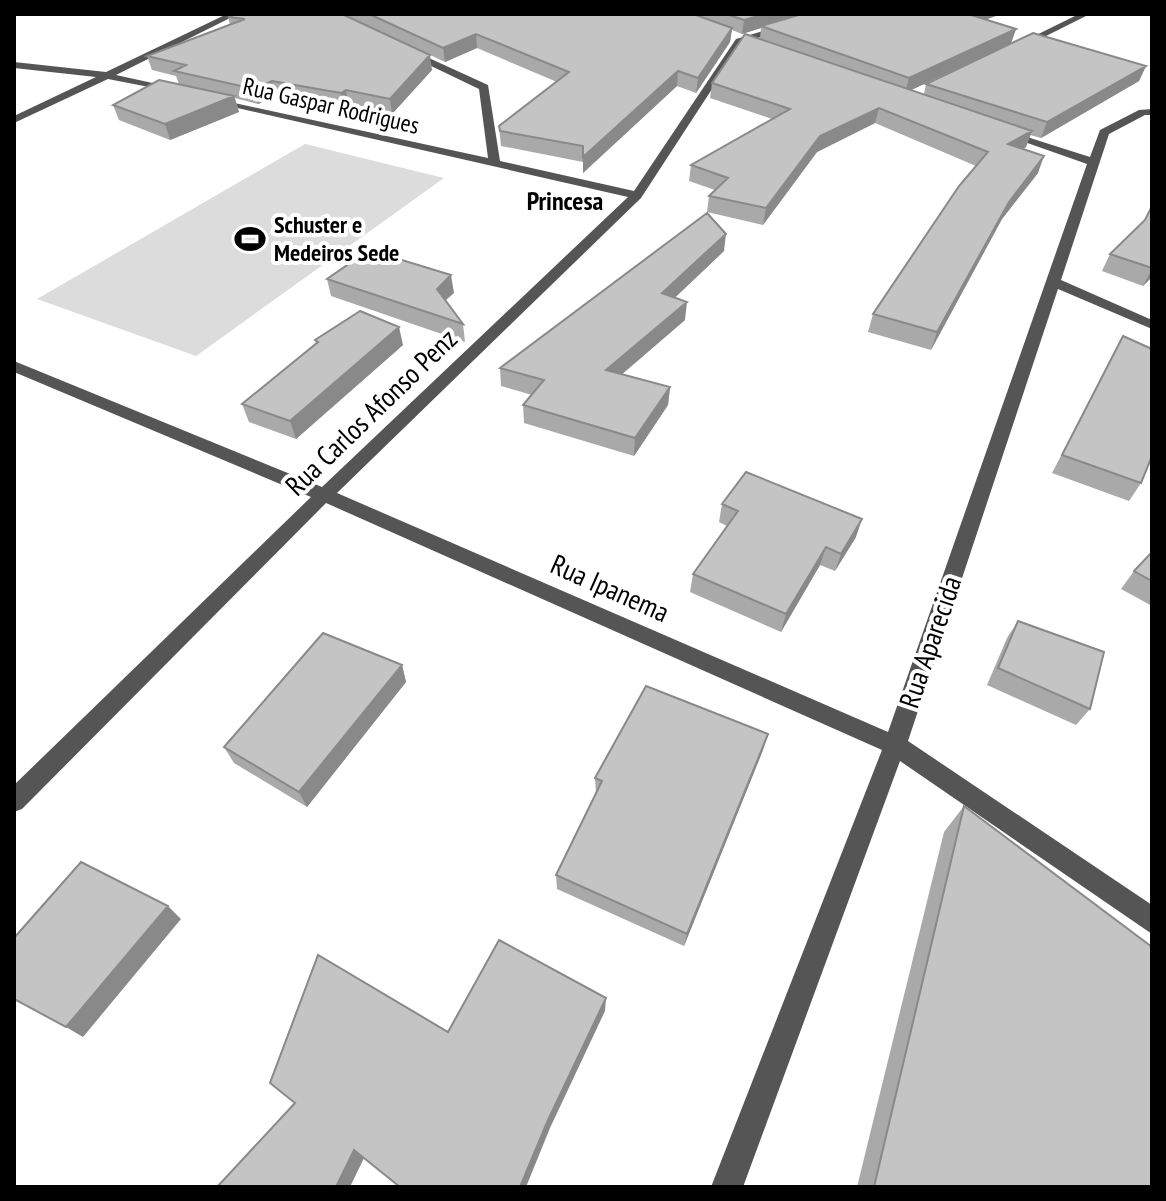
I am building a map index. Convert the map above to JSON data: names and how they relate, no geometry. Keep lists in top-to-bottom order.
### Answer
{
  "streets": {
    "street": [
      "Rua Gaspar Rodrigues",
      "Rua Carlos Afonso Penz",
      "Rua Ipanema",
      "Rua Aparecida"
    ]
  },
  "crossings": [
    ["Rua Gaspar Rodrigues", "Rua Carlos Afonso Penz"],
    ["Rua Carlos Afonso Penz", "Rua Ipanema"],
    ["Rua Ipanema", "Rua Aparecida"]
  ],
  "districts": ["Princesa"],
  "places": {
    "sports": ["Schuster e Medeiros Sede"]
  }
}
